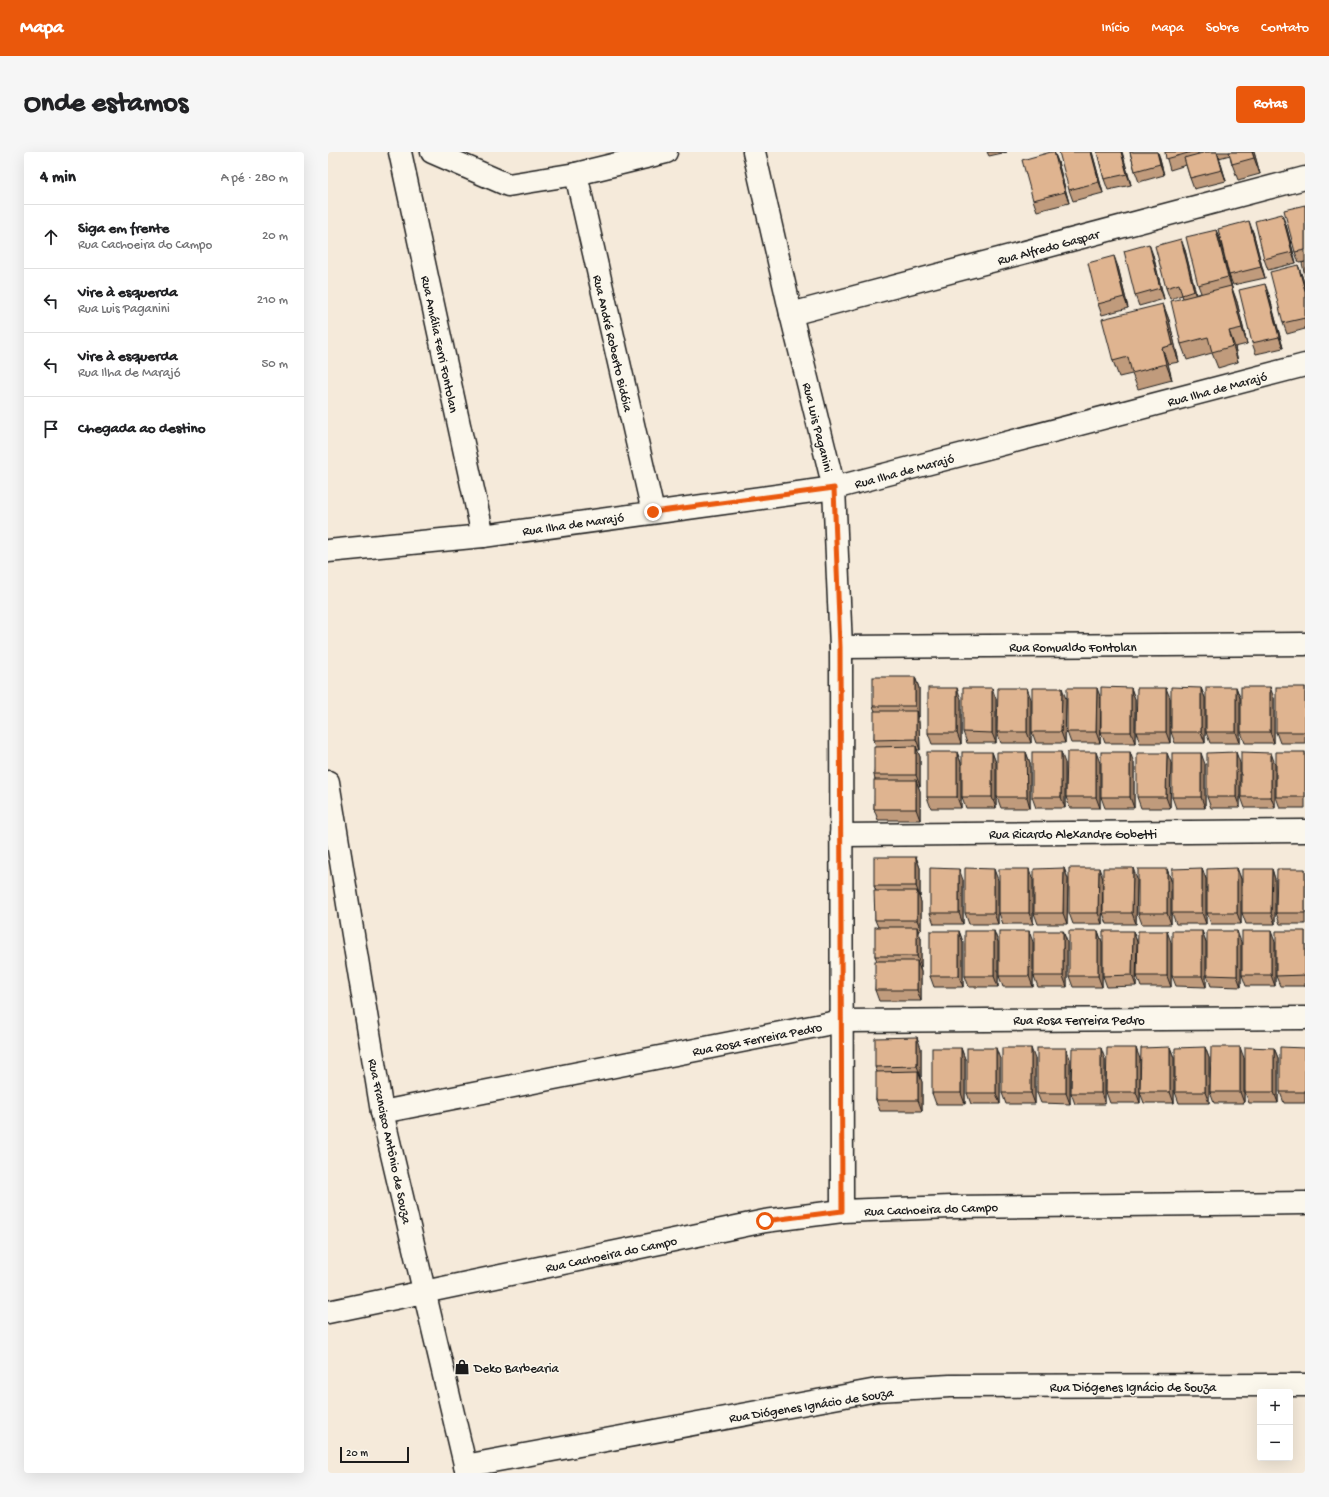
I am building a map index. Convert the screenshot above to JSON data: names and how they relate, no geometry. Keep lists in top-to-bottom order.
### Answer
{
  "streets": {
    "street": [
      "Rua Alfredo Gaspar",
      "Rua André Roberto Bidóia",
      "Rua Amália Ferri Fontolan",
      "Rua Ilha de Marajó",
      "Rua Luis Paganini",
      "Rua Romualdo Fontolan",
      "Rua Ricardo Alexandre Gobetti",
      "Rua Rosa Ferreira Pedro",
      "Rua Francisco Antônio de Souza",
      "Rua Cachoeira do Campo",
      "Rua Diógenes Ignácio de Souza"
    ]
  },
  "crossings": [
    ["Rua Alfredo Gaspar", "Rua Luis Paganini"],
    ["Rua André Roberto Bidóia", "Rua Ilha de Marajó"],
    ["Rua Amália Ferri Fontolan", "Rua Ilha de Marajó"],
    ["Rua Ilha de Marajó", "Rua Luis Paganini"],
    ["Rua Luis Paganini", "Rua Romualdo Fontolan"],
    ["Rua Luis Paganini", "Rua Ricardo Alexandre Gobetti"],
    ["Rua Luis Paganini", "Rua Rosa Ferreira Pedro"],
    ["Rua Luis Paganini", "Rua Cachoeira do Campo"],
    ["Rua Rosa Ferreira Pedro", "Rua Francisco Antônio de Souza"],
    ["Rua Francisco Antônio de Souza", "Rua Cachoeira do Campo"],
    ["Rua Francisco Antônio de Souza", "Rua Diógenes Ignácio de Souza"]
  ],
  "places": {
    "shop": ["Deko Barbearia"]
  },
  "scale_bar": "20 m",
  "page": {
    "header": "Mapa",
    "nav": [
      "Início",
      "Mapa",
      "Sobre",
      "Contato"
    ],
    "buttons": "Rotas",
    "title": "Onde estamos",
    "heading": ["4 min", "A pé · 280 m"],
    "list": [
      ["Siga em frente", "Rua Cachoeira do Campo", "20 m"],
      ["Vire à esquerda", "Rua Luis Paganini", "210 m"],
      ["Vire à esquerda", "Rua Ilha de Marajó", "50 m"],
      "Chegada ao destino"
    ],
    "map_buttons": ["+", "−"],
    "scale": "20 m"
  }
}
